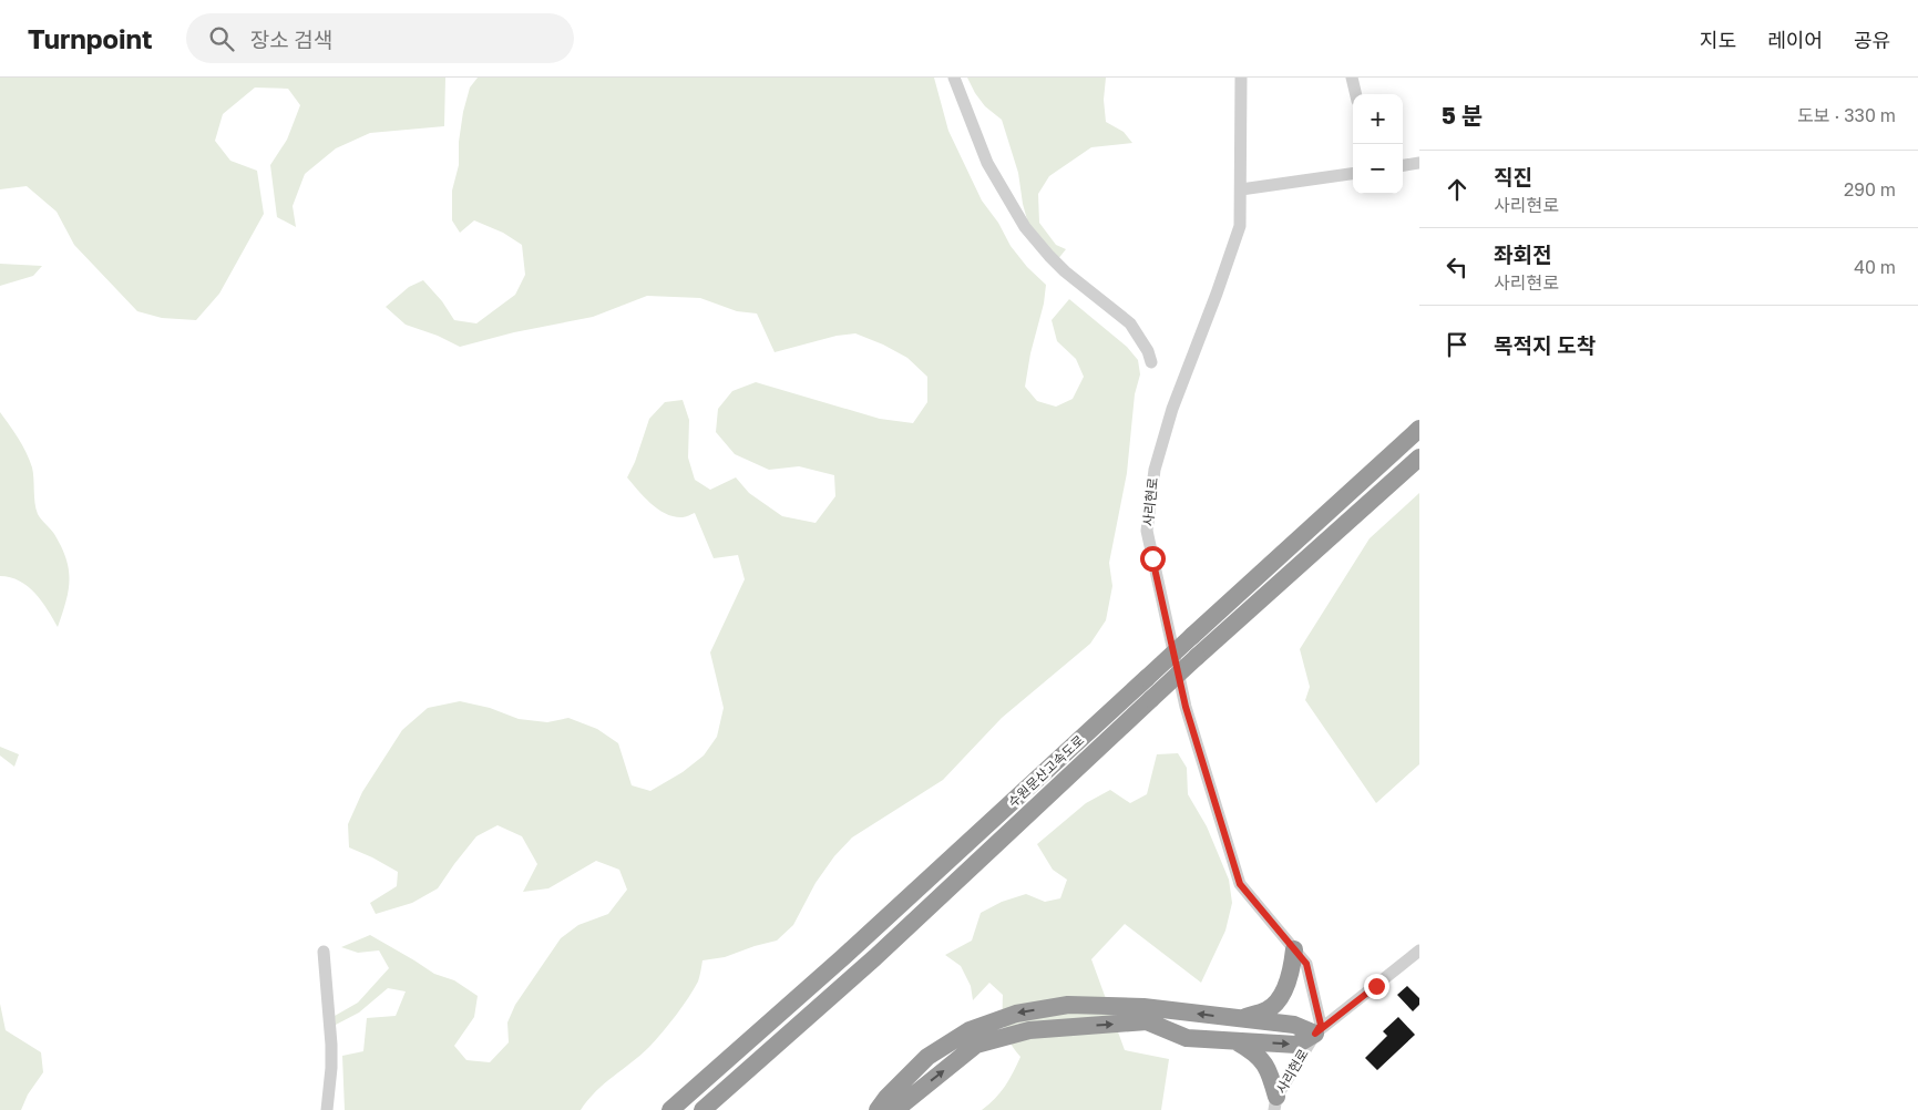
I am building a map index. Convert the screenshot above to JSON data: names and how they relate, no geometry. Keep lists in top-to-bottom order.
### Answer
{
  "streets": {
    "highway": ["수원문산고속도로"],
    "street": ["사리현로"]
  },
  "page": {
    "header": "Turnpoint",
    "search": "장소 검색",
    "nav": ["지도", "레이어", "공유"],
    "heading": ["5 분", "도보 · 330 m"],
    "map_buttons": ["+", "−"],
    "list": [
      ["직진", "사리현로", "290 m"],
      ["좌회전", "사리현로", "40 m"],
      "목적지 도착"
    ]
  }
}
